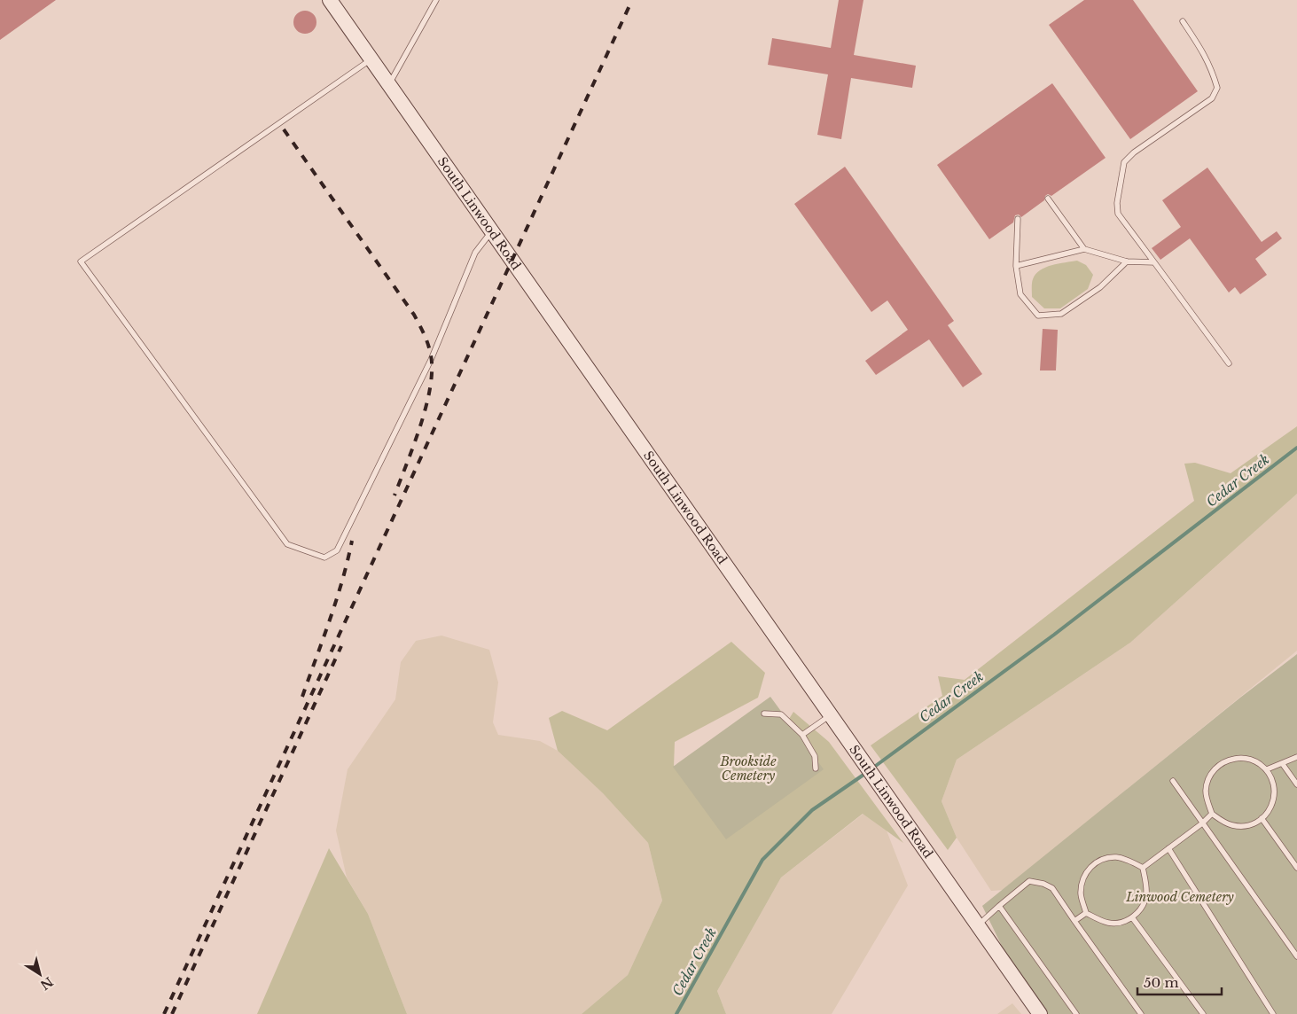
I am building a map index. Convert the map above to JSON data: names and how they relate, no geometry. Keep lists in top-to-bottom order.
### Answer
{
  "streets": {
    "main road": ["South Linwood Road"]
  },
  "water": ["Cedar Creek"],
  "parks": ["Brookside Cemetery", "Linwood Cemetery"],
  "scale_bar": "50 m",
  "north": "bottom right"
}
